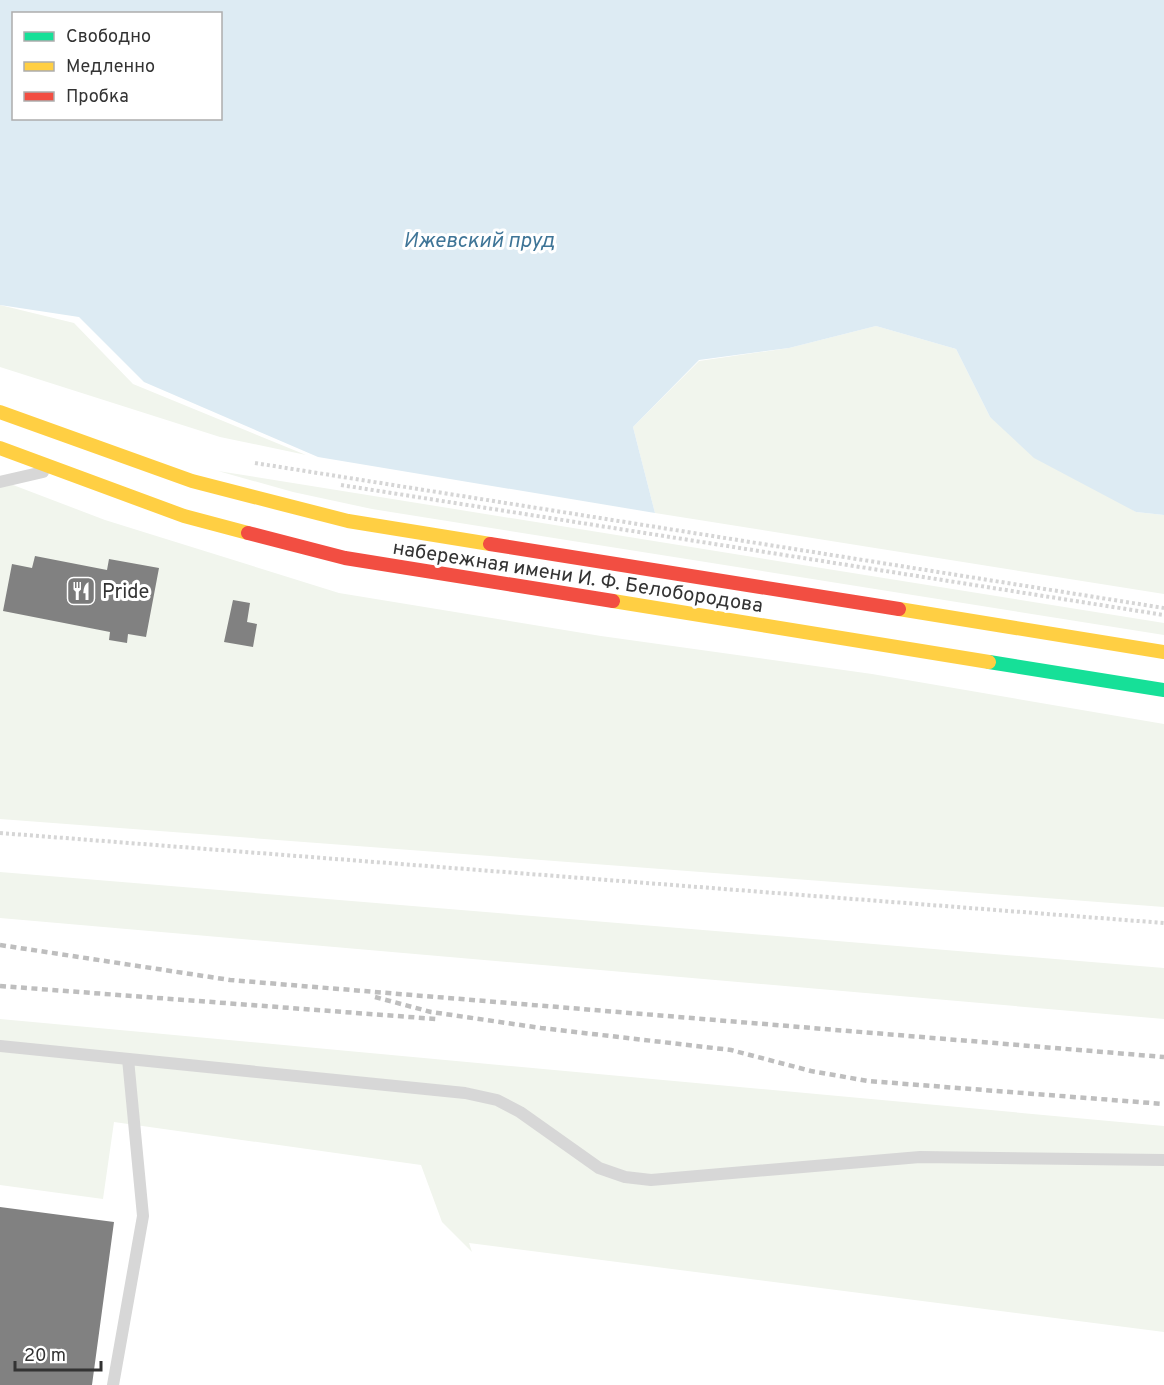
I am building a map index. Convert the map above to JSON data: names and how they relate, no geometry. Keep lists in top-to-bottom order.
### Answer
{
  "streets": {
    "main road": ["набережная имени И. Ф. Белобородова"]
  },
  "water": ["Ижевский пруд"],
  "places": {
    "restaurant": ["Pride"]
  },
  "legend": ["Свободно", "Медленно", "Пробка"],
  "scale_bar": "20 m"
}
